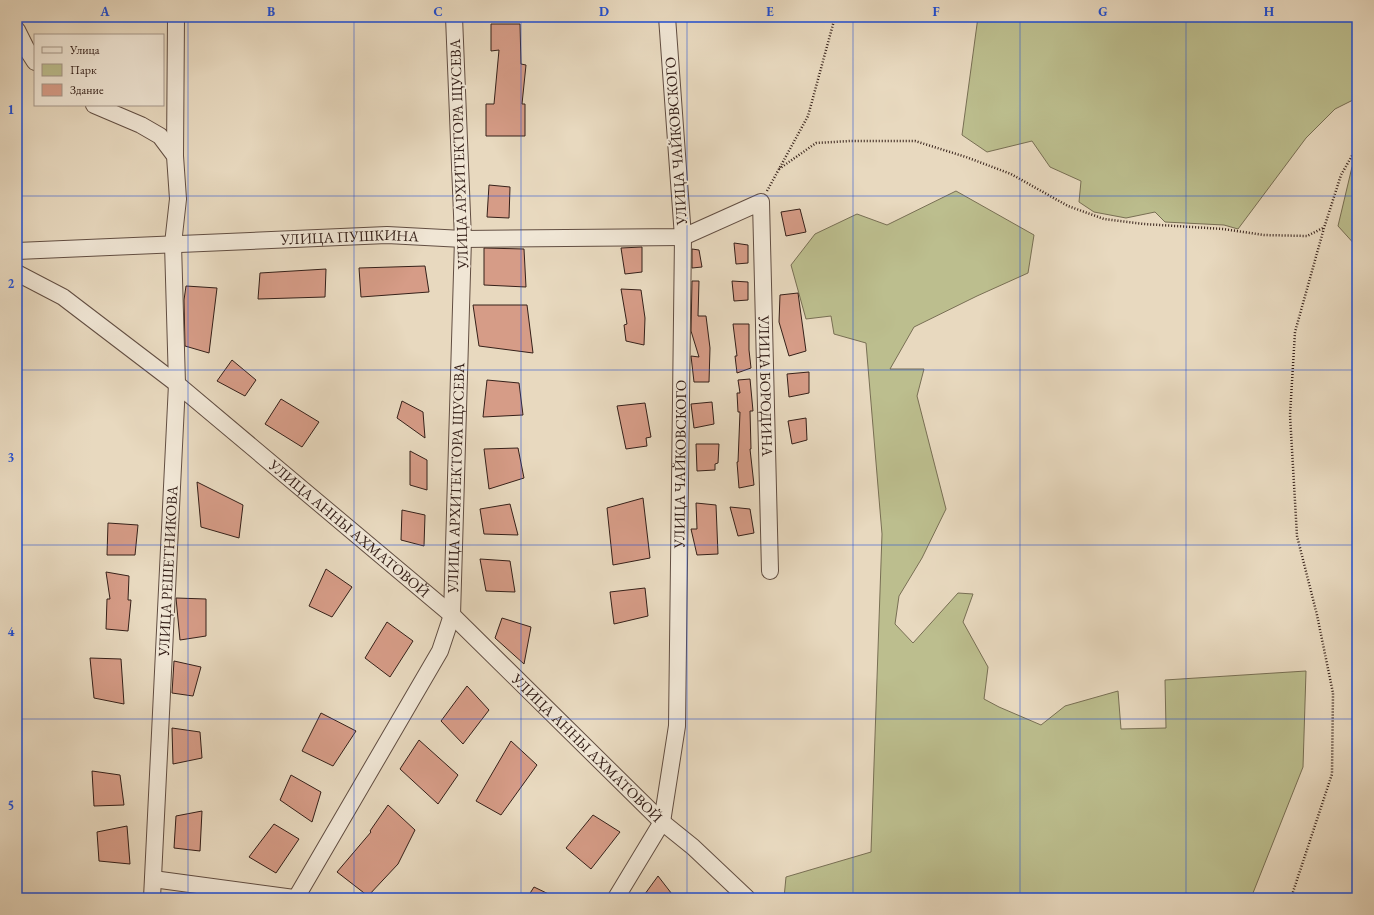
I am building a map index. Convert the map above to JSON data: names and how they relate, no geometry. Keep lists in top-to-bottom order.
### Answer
{
  "streets": {
    "street": [
      "УЛИЦА ЧАЙКОВСКОГО",
      "УЛИЦА АРХИТЕКТОРА ЩУСЕВА",
      "УЛИЦА ПУШКИНА",
      "УЛИЦА БОРОДИНА",
      "УЛИЦА АННЫ АХМАТОВОЙ",
      "УЛИЦА РЕШЕТНИКОВА"
    ]
  },
  "crossings": [
    ["УЛИЦА ЧАЙКОВСКОГО", "УЛИЦА ПУШКИНА"],
    ["УЛИЦА ЧАЙКОВСКОГО", "УЛИЦА АННЫ АХМАТОВОЙ"],
    ["УЛИЦА АРХИТЕКТОРА ЩУСЕВА", "УЛИЦА ПУШКИНА"],
    ["УЛИЦА АРХИТЕКТОРА ЩУСЕВА", "УЛИЦА АННЫ АХМАТОВОЙ"],
    ["УЛИЦА АРХИТЕКТОРА ЩУСЕВА", "УЛИЦА РЕШЕТНИКОВА"],
    ["УЛИЦА ПУШКИНА", "УЛИЦА РЕШЕТНИКОВА"],
    ["УЛИЦА АННЫ АХМАТОВОЙ", "УЛИЦА РЕШЕТНИКОВА"]
  ],
  "legend": ["Улица", "Парк", "Здание"],
  "grid": {
    "columns": [
      "A",
      "B",
      "C",
      "D",
      "E",
      "F",
      "G",
      "H"
    ],
    "rows": [
      "1",
      "2",
      "3",
      "4",
      "5"
    ]
  }
}
